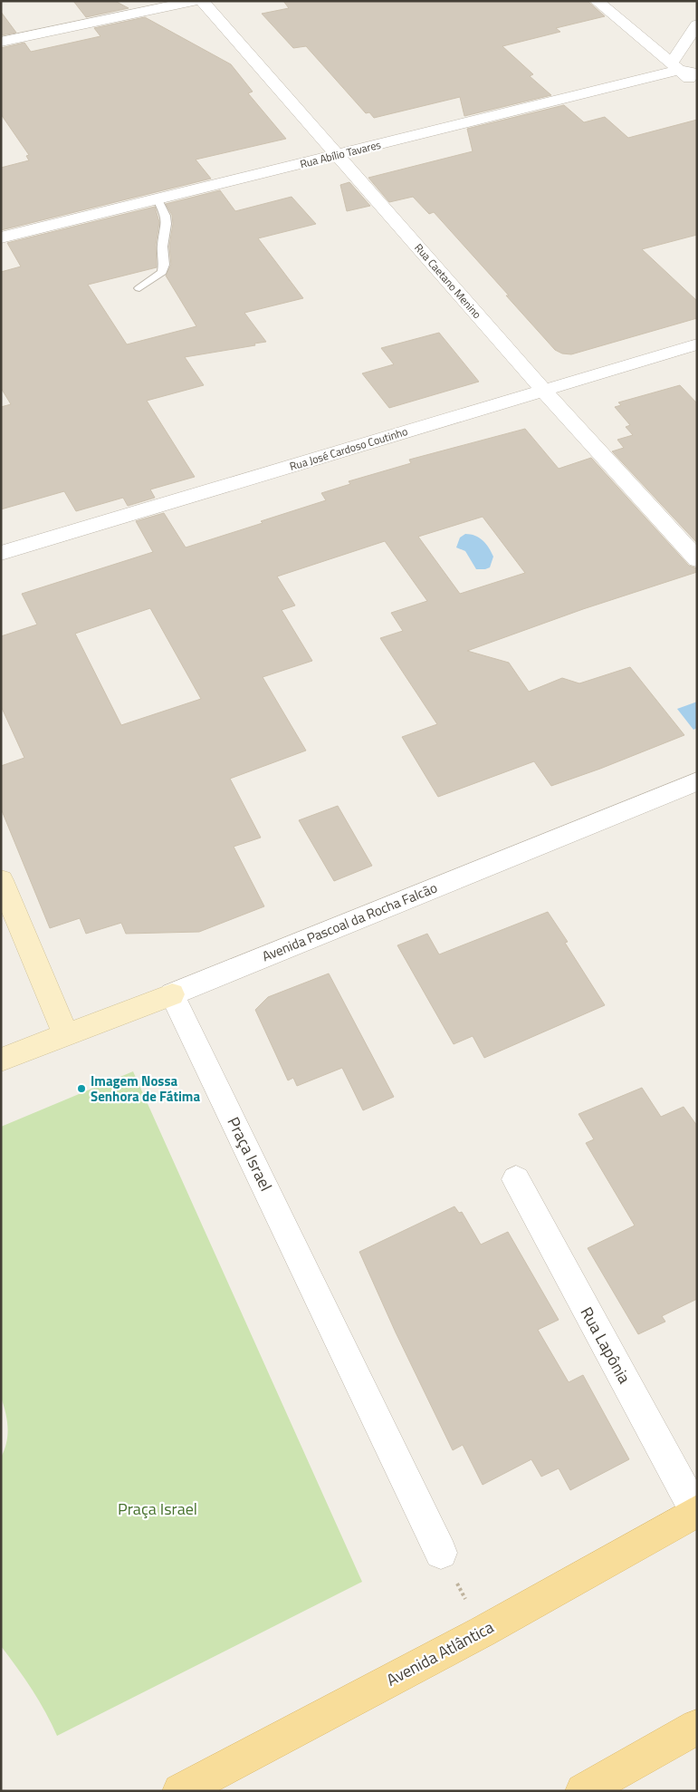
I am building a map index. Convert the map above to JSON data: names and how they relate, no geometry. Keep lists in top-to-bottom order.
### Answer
{
  "streets": {
    "main road": ["Avenida Atlântica"],
    "street": [
      "Rua Abílio Tavares",
      "Rua Caetano Menino",
      "Rua José Cardoso Coutinho",
      "Avenida Pascoal da Rocha Falcão",
      "Praça Israel",
      "Rua Lapônia"
    ]
  },
  "crossings": [
    ["Rua Abílio Tavares", "Rua Caetano Menino"],
    ["Rua Caetano Menino", "Rua José Cardoso Coutinho"],
    ["Avenida Pascoal da Rocha Falcão", "Praça Israel"],
    ["Rua Lapônia", "Avenida Atlântica"]
  ],
  "parks": ["Praça Israel"],
  "places": ["Imagem Nossa Senhora de Fátima"]
}
